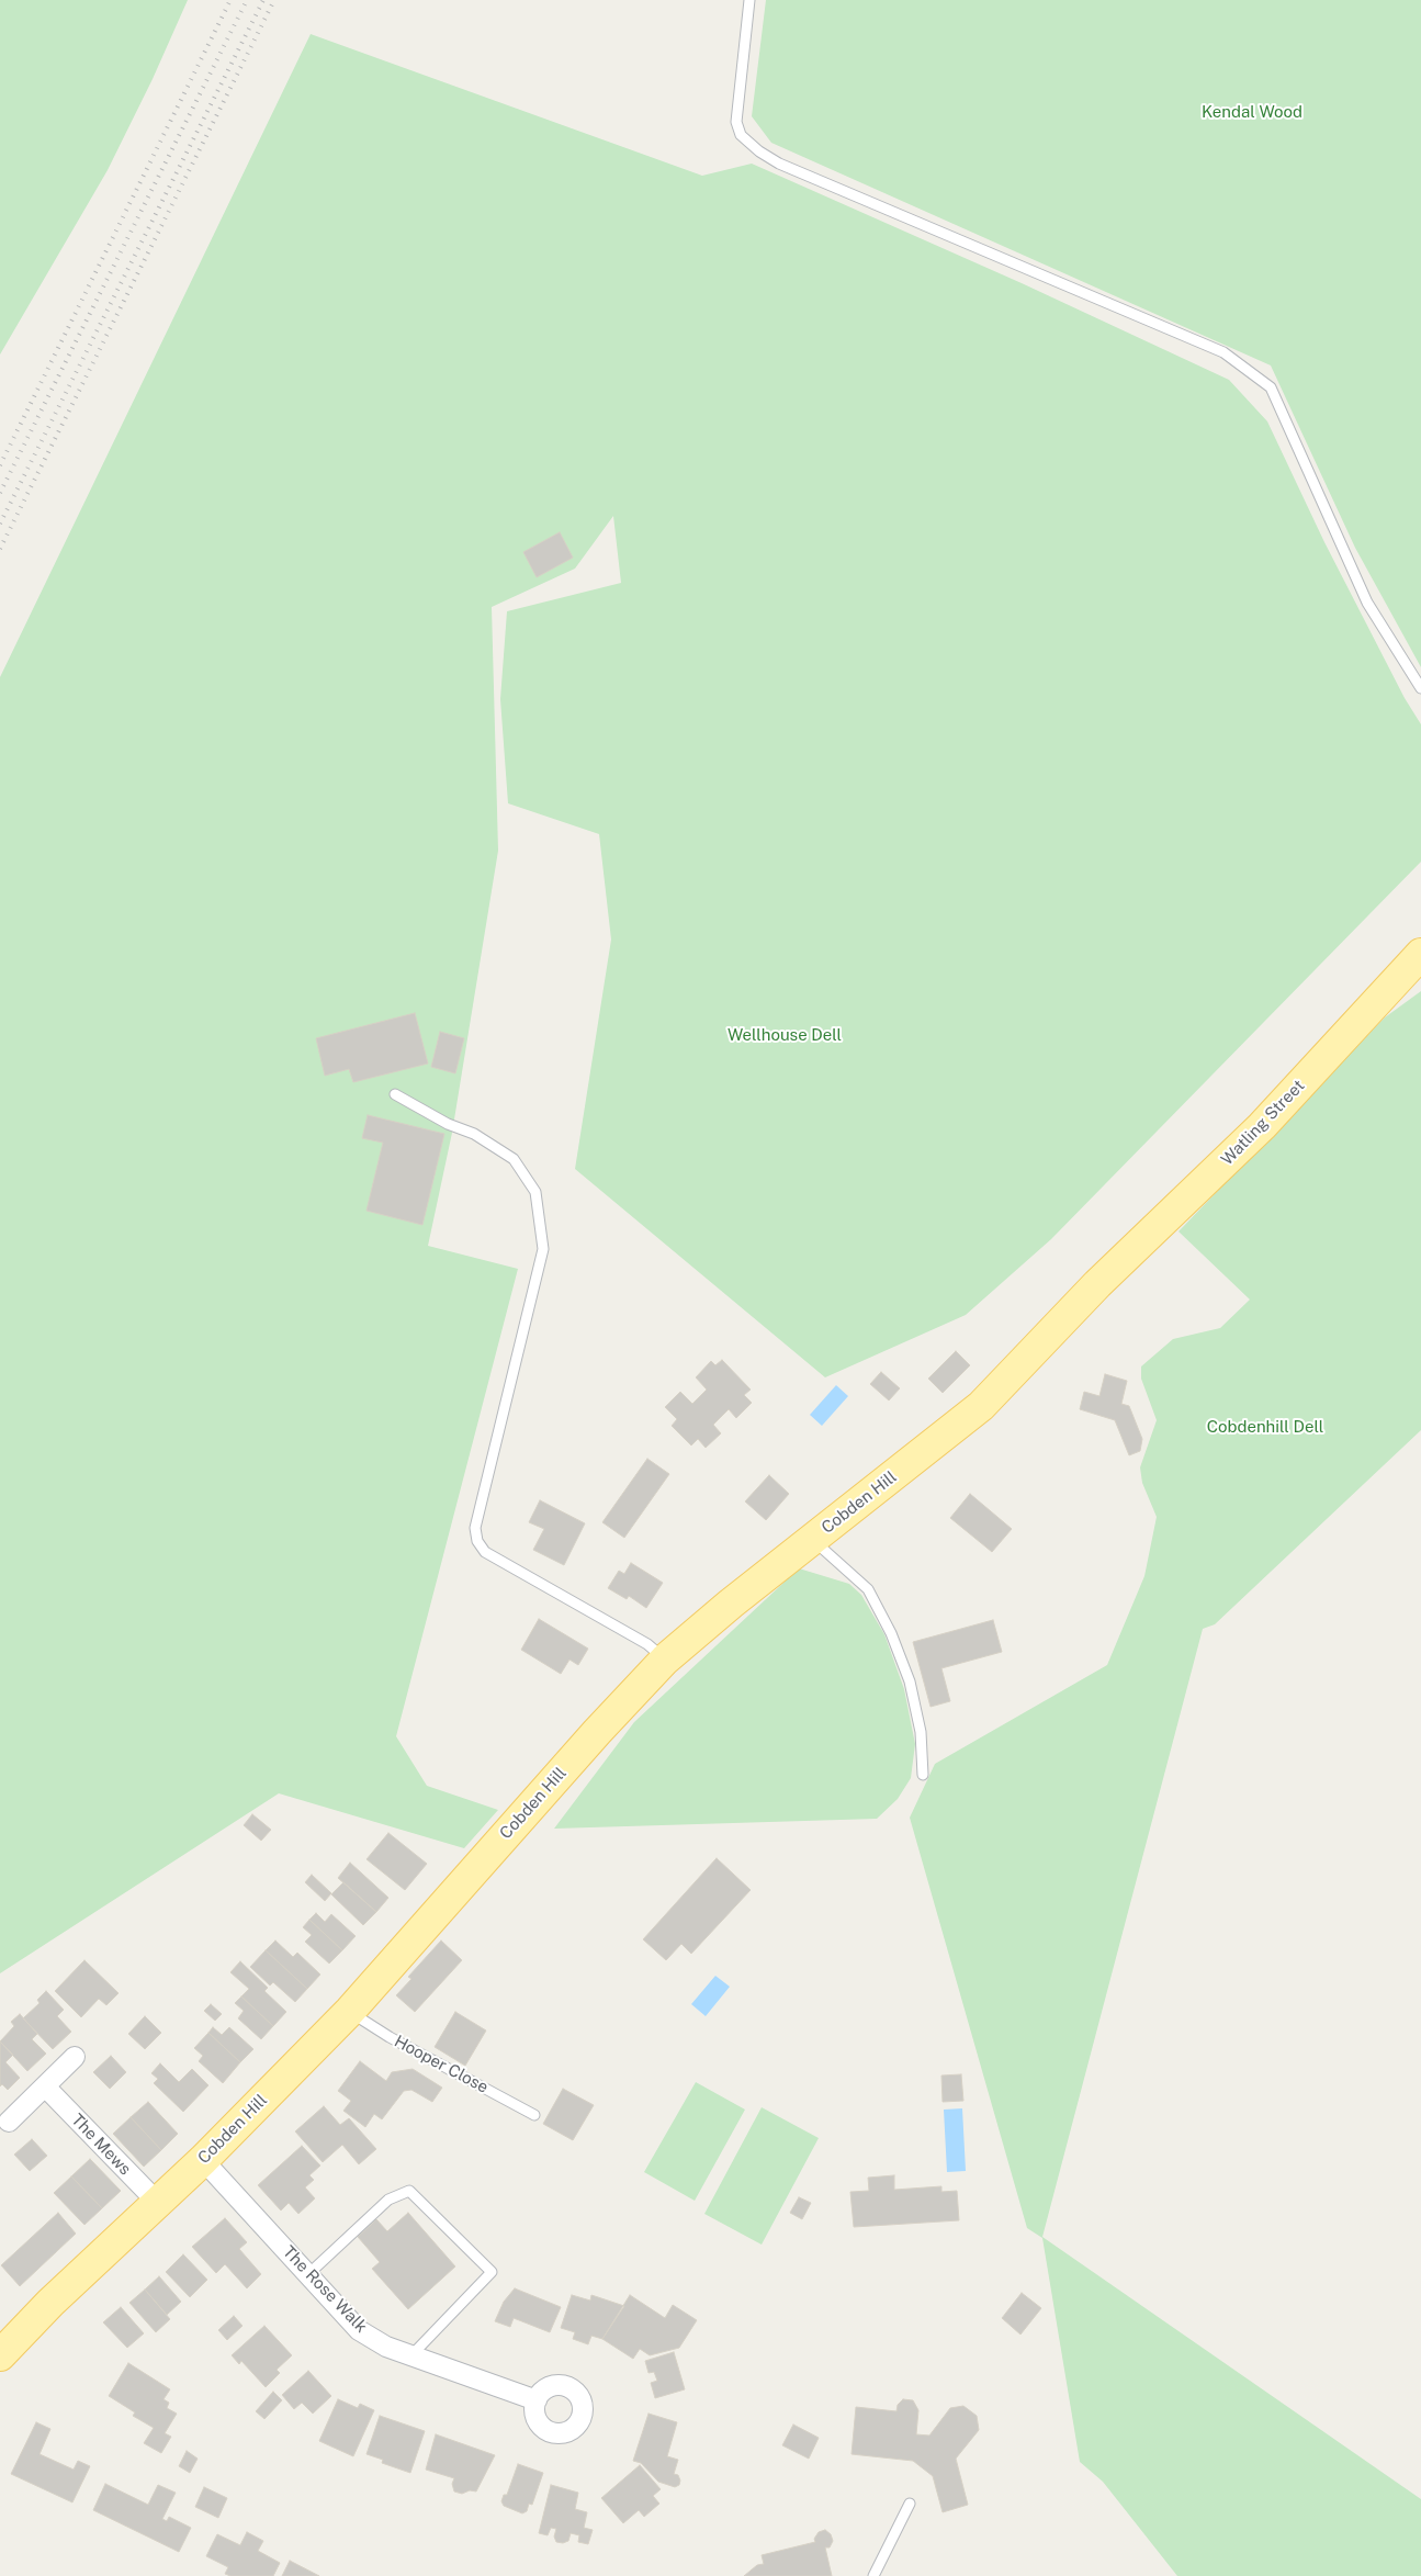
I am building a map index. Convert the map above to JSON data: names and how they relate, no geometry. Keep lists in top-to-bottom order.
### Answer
{
  "streets": {
    "main road": ["Watling Street", "Cobden Hill"],
    "street": ["The Mews", "The Rose Walk"],
    "lane": ["Hooper Close"]
  },
  "crossings": [
    ["Watling Street", "Cobden Hill"],
    ["Cobden Hill", "Hooper Close"],
    ["Cobden Hill", "The Mews"],
    ["Cobden Hill", "The Rose Walk"]
  ],
  "parks": ["Kendal Wood", "Wellhouse Dell", "Cobdenhill Dell"]
}
